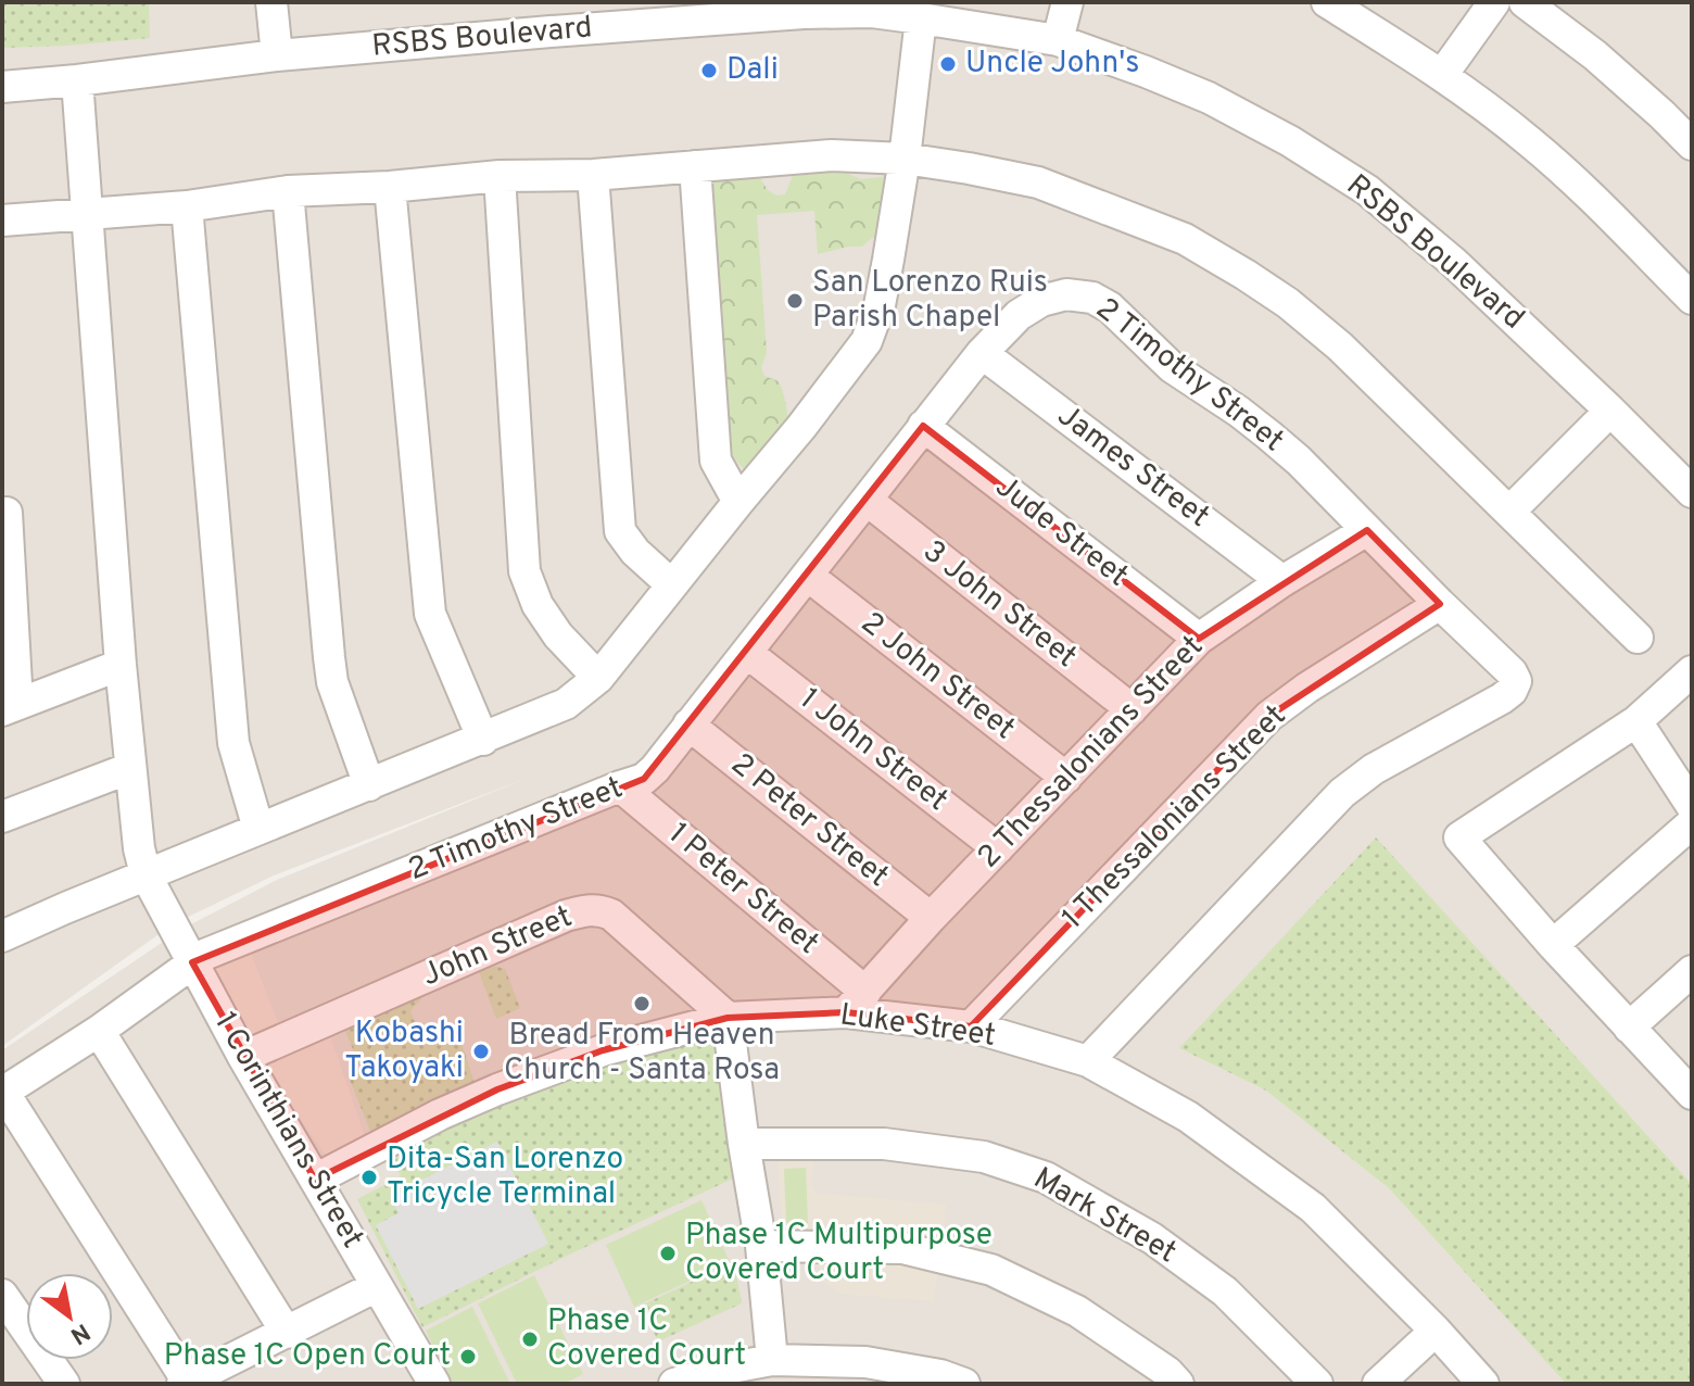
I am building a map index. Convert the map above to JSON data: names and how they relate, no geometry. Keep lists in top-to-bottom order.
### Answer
{
  "streets": {
    "street": [
      "RSBS Boulevard",
      "2 Timothy Street",
      "James Street",
      "Jude Street",
      "3 John Street",
      "2 John Street",
      "1 John Street",
      "2 Thessalonians Street",
      "1 Thessalonians Street",
      "2 Peter Street",
      "1 Peter Street",
      "John Street",
      "Luke Street",
      "1 Corinthians Street",
      "Mark Street"
    ]
  },
  "crossings": [
    ["RSBS Boulevard", "1 Corinthians Street"],
    ["2 Timothy Street", "James Street"],
    ["2 Timothy Street", "Jude Street"],
    ["2 Timothy Street", "3 John Street"],
    ["2 Timothy Street", "2 John Street"],
    ["2 Timothy Street", "1 John Street"],
    ["2 Timothy Street", "2 Thessalonians Street"],
    ["2 Timothy Street", "1 Thessalonians Street"],
    ["2 Timothy Street", "2 Peter Street"],
    ["2 Timothy Street", "1 Peter Street"],
    ["2 Timothy Street", "Luke Street"],
    ["2 Timothy Street", "1 Corinthians Street"],
    ["James Street", "2 Thessalonians Street"],
    ["Jude Street", "2 Thessalonians Street"],
    ["3 John Street", "2 Thessalonians Street"],
    ["2 John Street", "2 Thessalonians Street"],
    ["1 John Street", "2 Thessalonians Street"],
    ["2 Thessalonians Street", "2 Peter Street"],
    ["2 Thessalonians Street", "1 Peter Street"],
    ["2 Thessalonians Street", "Luke Street"],
    ["1 Thessalonians Street", "Luke Street"],
    ["1 Peter Street", "Luke Street"],
    ["John Street", "Luke Street"],
    ["John Street", "1 Corinthians Street"],
    ["Luke Street", "1 Corinthians Street"]
  ],
  "places": [
    "Uncle John's",
    "Dali",
    "San Lorenzo Ruis Parish Chapel",
    "Bread From Heaven Church - Santa Rosa",
    "Kobashi Takoyaki",
    "Dita-San Lorenzo Tricycle Terminal",
    "Phase 1C Multipurpose Covered Court",
    "Phase 1C Covered Court",
    "Phase 1C Open Court"
  ],
  "north": "bottom right"
}
